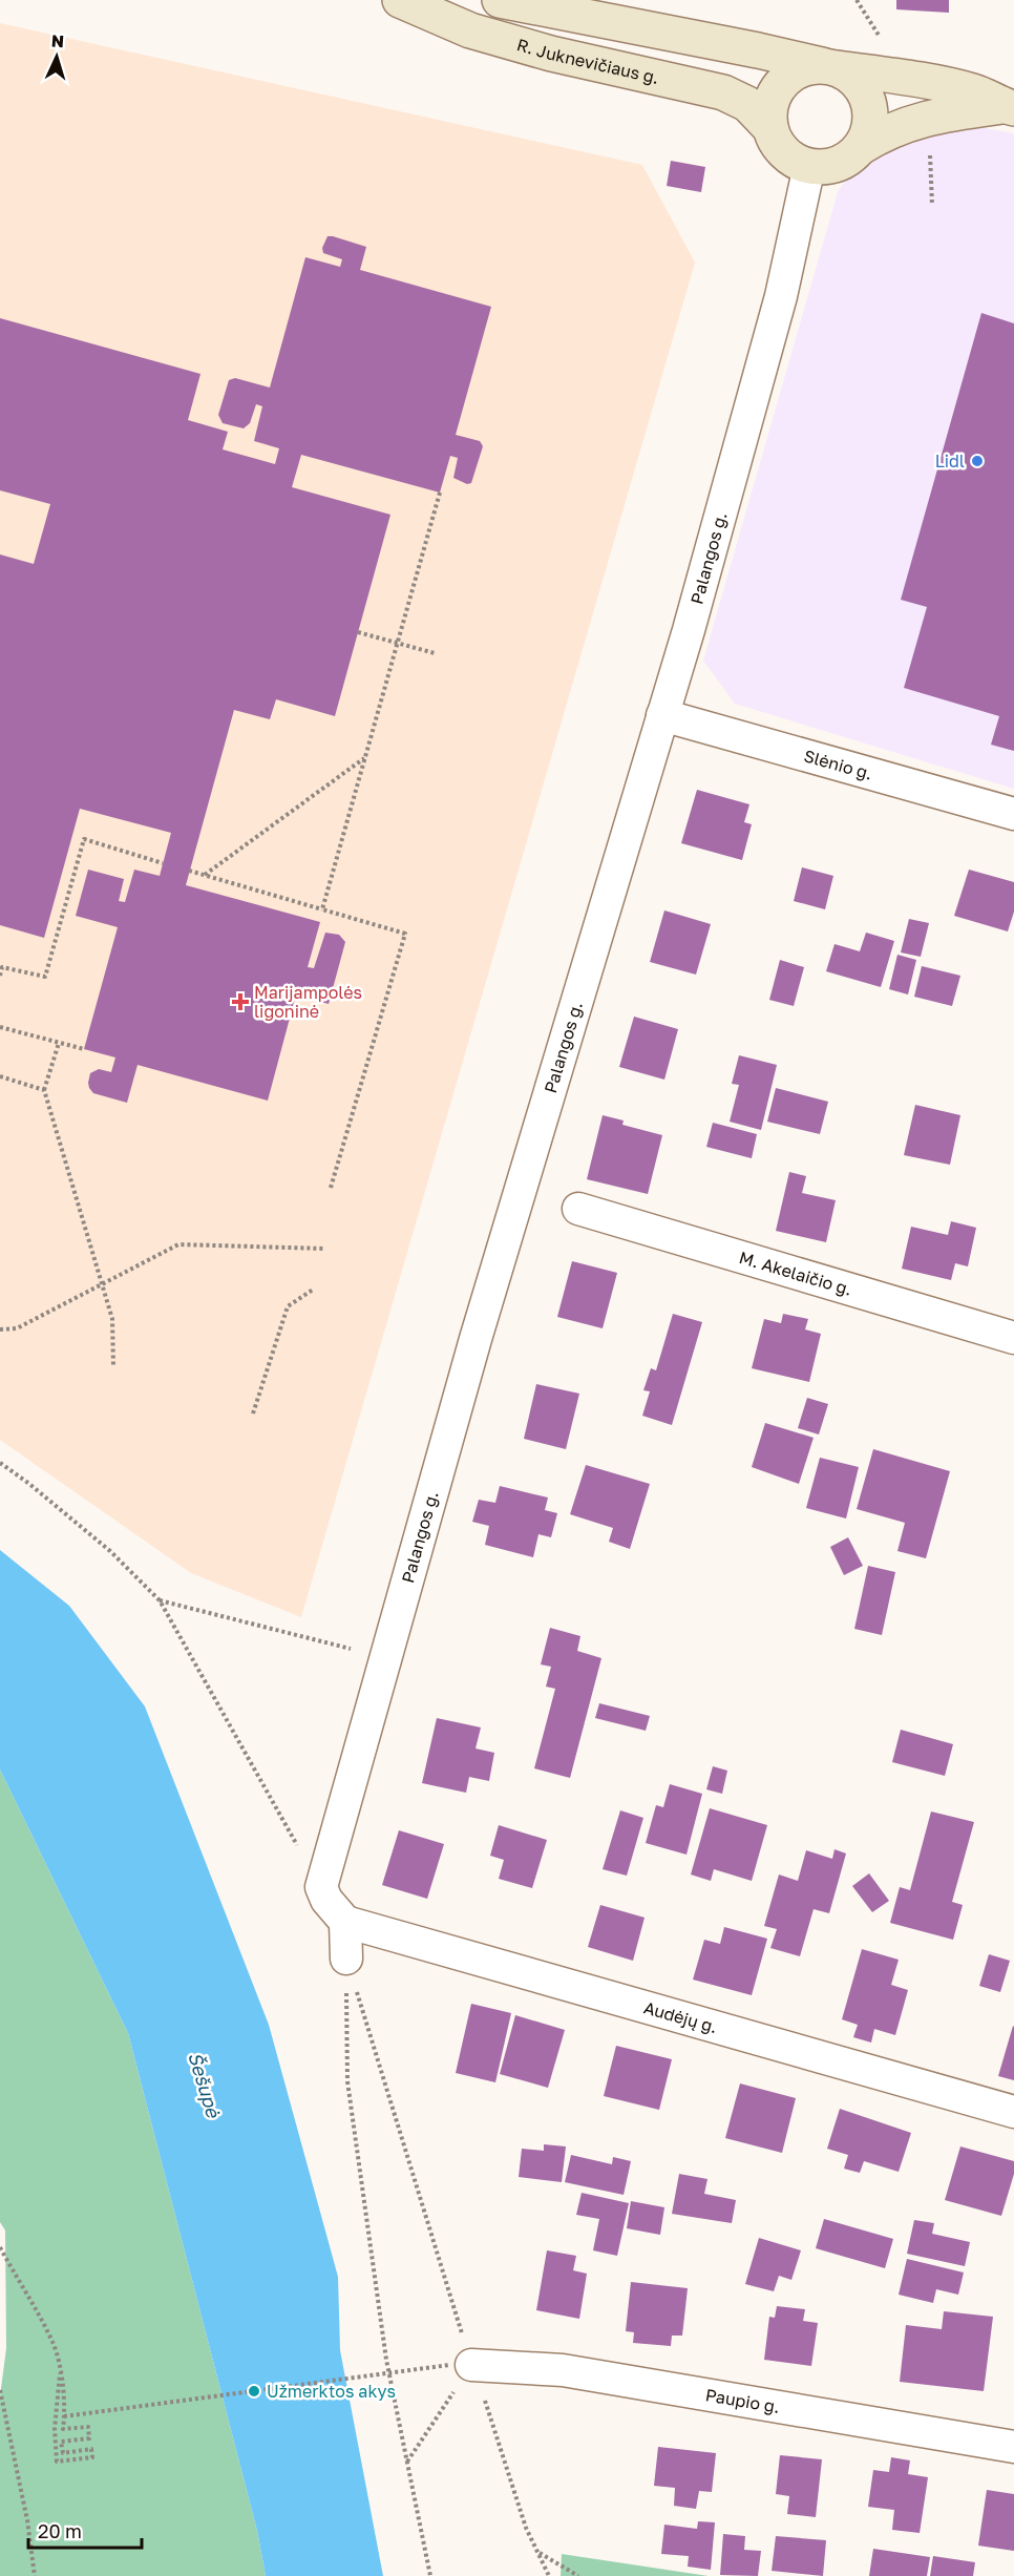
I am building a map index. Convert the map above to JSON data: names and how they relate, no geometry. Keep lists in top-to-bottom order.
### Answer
{
  "streets": {
    "street": [
      "R. Juknevičiaus g.",
      "Palangos g.",
      "Slėnio g.",
      "M. Akelaičio g.",
      "Audėjų g.",
      "Paupio g."
    ]
  },
  "crossings": [
    ["R. Juknevičiaus g.", "Palangos g."],
    ["Palangos g.", "Slėnio g."]
  ],
  "water": ["Šešupė"],
  "places": {
    "other": ["Lidl", "Užmerktos akys"],
    "health": ["Marijampolės ligoninė"]
  },
  "scale_bar": "20 m",
  "north": "top"
}
